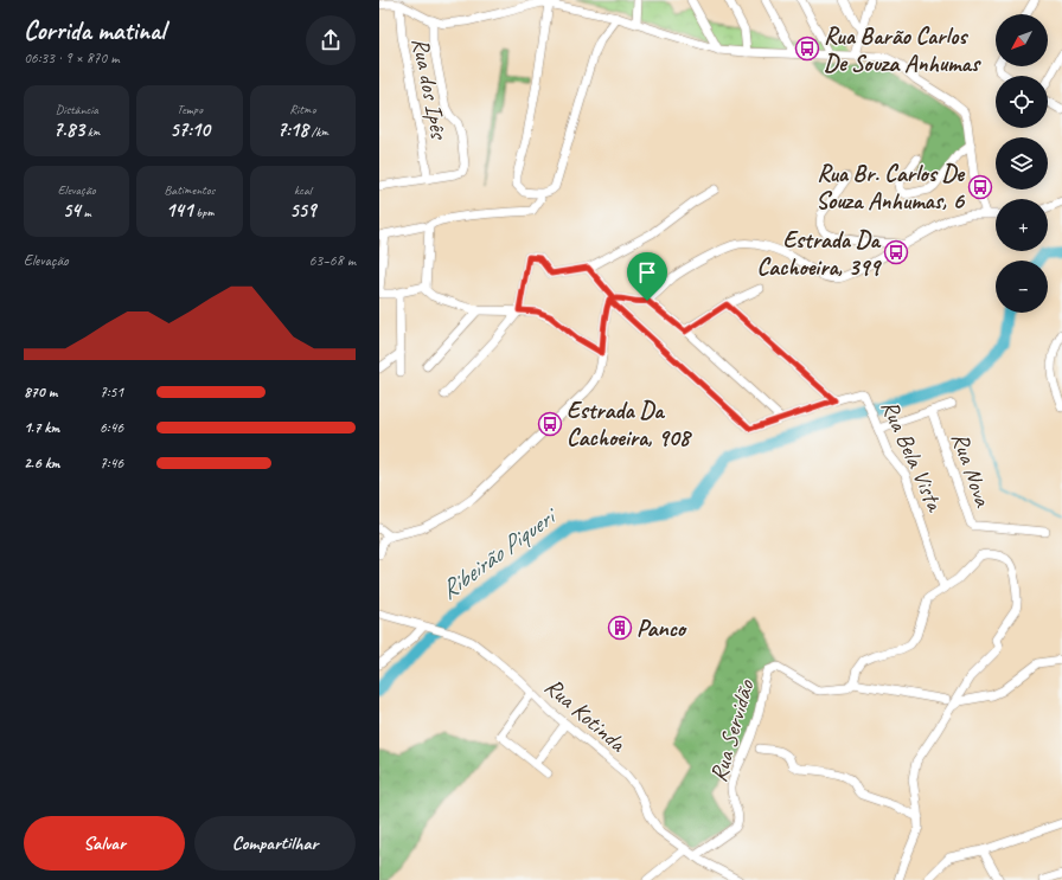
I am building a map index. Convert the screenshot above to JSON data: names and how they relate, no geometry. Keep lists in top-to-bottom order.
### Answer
{
  "streets": {
    "street": [
      "Rua dos Ipês",
      "Rua Bela Vista",
      "Rua Nova",
      "Rua Kotinda",
      "Rua Servidão"
    ]
  },
  "crossings": [
    ["Rua Kotinda", "Rua Servidão"]
  ],
  "water": ["Ribeirão Piqueri"],
  "places": {
    "bus stop": [
      "Rua Barão Carlos De Souza Anhumas",
      "Rua Br. Carlos De Souza Anhumas, 6",
      "Estrada Da Cachoeira, 399",
      "Estrada Da Cachoeira, 908"
    ],
    "building": ["Panco"]
  },
  "north": "bottom left",
  "page": {
    "heading": ["Corrida matinal", "06:33 · 9 × 870 m"],
    "map_buttons": ["+", "−"],
    "stats": [
      ["Distância", "7.83 km"],
      ["Tempo", "57:10"],
      ["Ritmo", "7:18 /km"],
      ["Elevação", "54 m"],
      ["Batimentos", "141 bpm"],
      ["kcal", "559"]
    ],
    "chart": ["Elevação", "63–68 m"],
    "list": [
      {
        "name": "870 m",
        "note": "7:51"
      },
      {
        "name": "1.7 km",
        "note": "6:46"
      },
      {
        "name": "2.6 km",
        "note": "7:46"
      }
    ],
    "buttons": ["Salvar", "Compartilhar"]
  }
}
